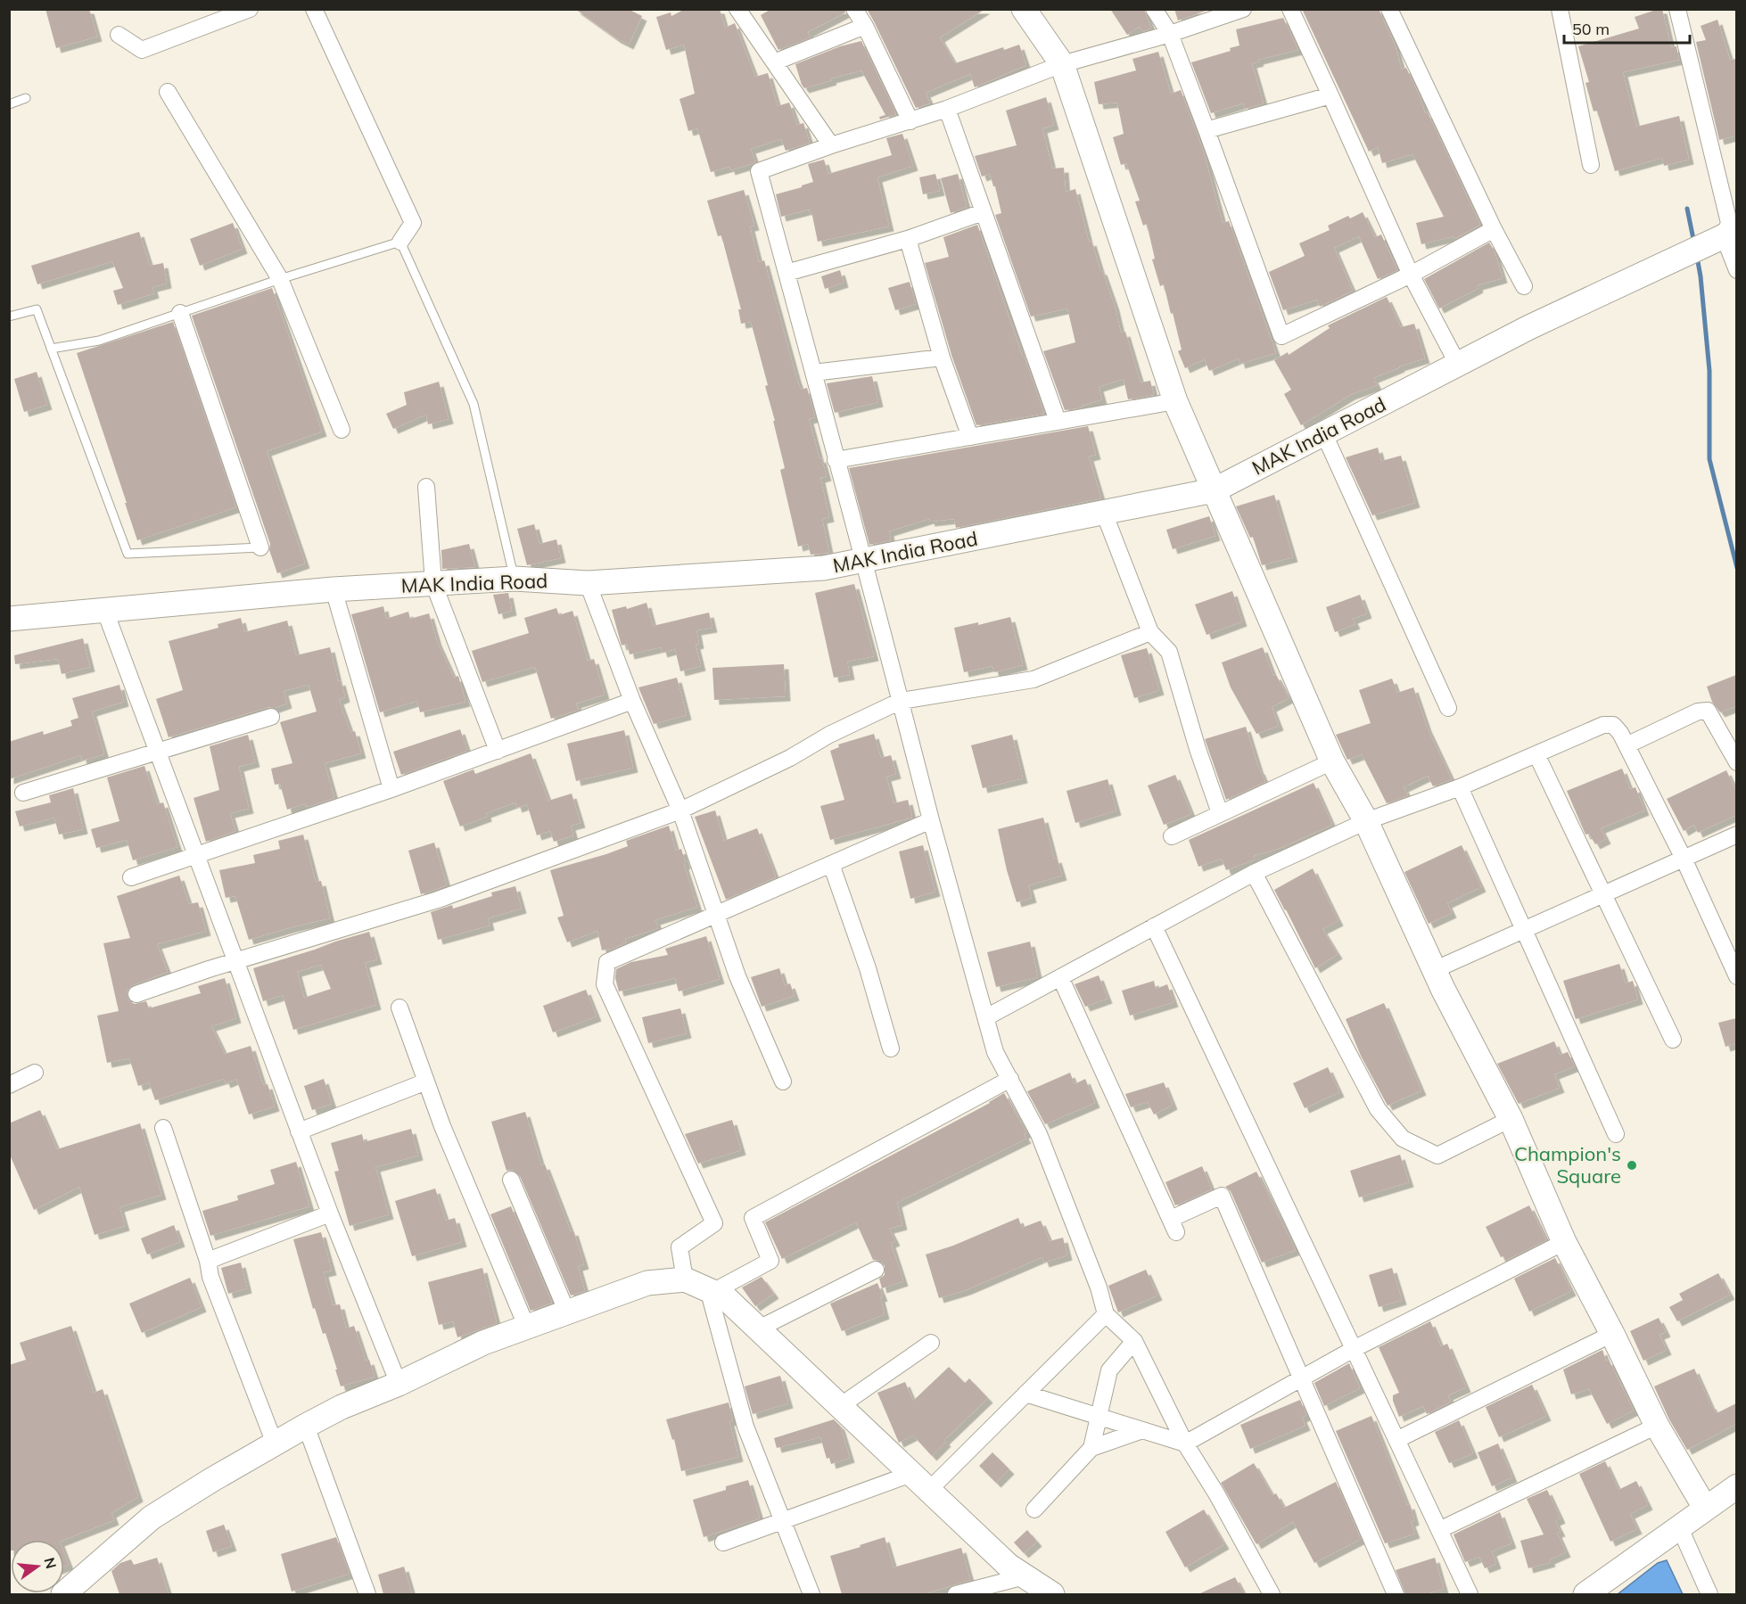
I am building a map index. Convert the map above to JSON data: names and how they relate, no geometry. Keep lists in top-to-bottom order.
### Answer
{
  "streets": {
    "street": ["MAK India Road"]
  },
  "places": ["Champion's Square"],
  "scale_bar": "50 m",
  "north": "right"
}
